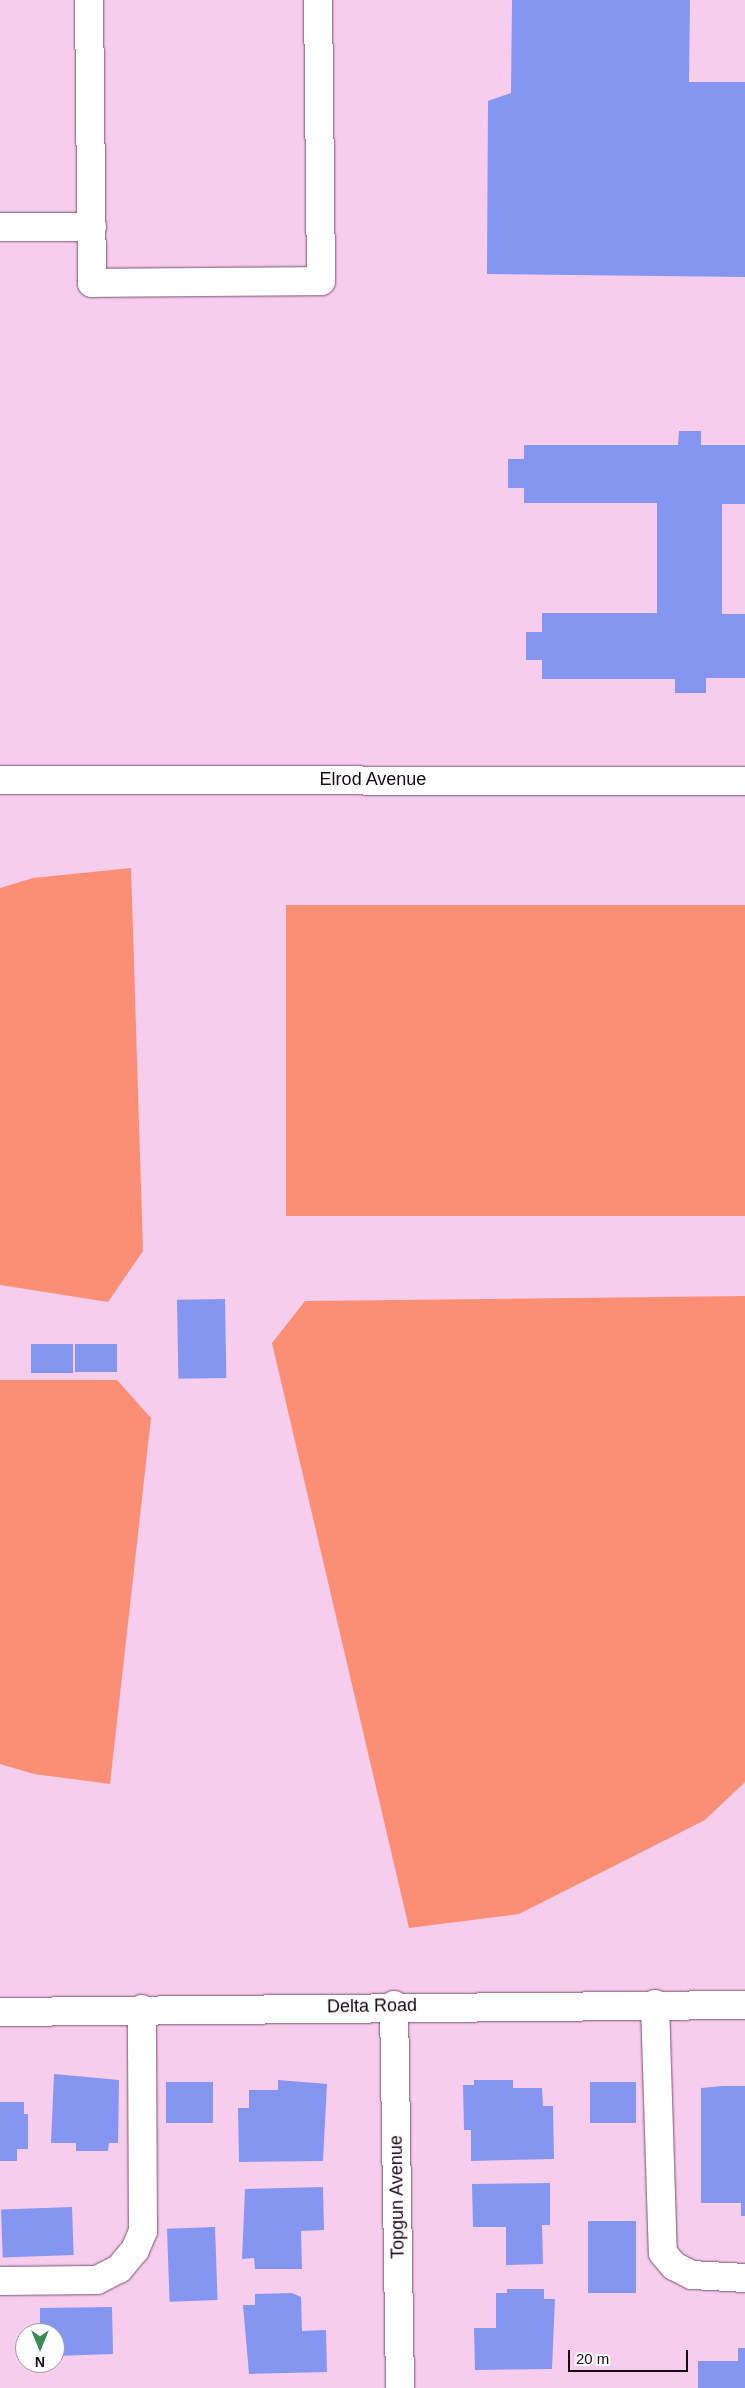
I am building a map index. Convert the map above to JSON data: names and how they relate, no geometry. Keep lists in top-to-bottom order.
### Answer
{
  "streets": {
    "street": ["Elrod Avenue", "Delta Road", "Topgun Avenue"]
  },
  "crossings": [
    ["Delta Road", "Topgun Avenue"]
  ],
  "scale_bar": "20 m",
  "north": "bottom"
}
